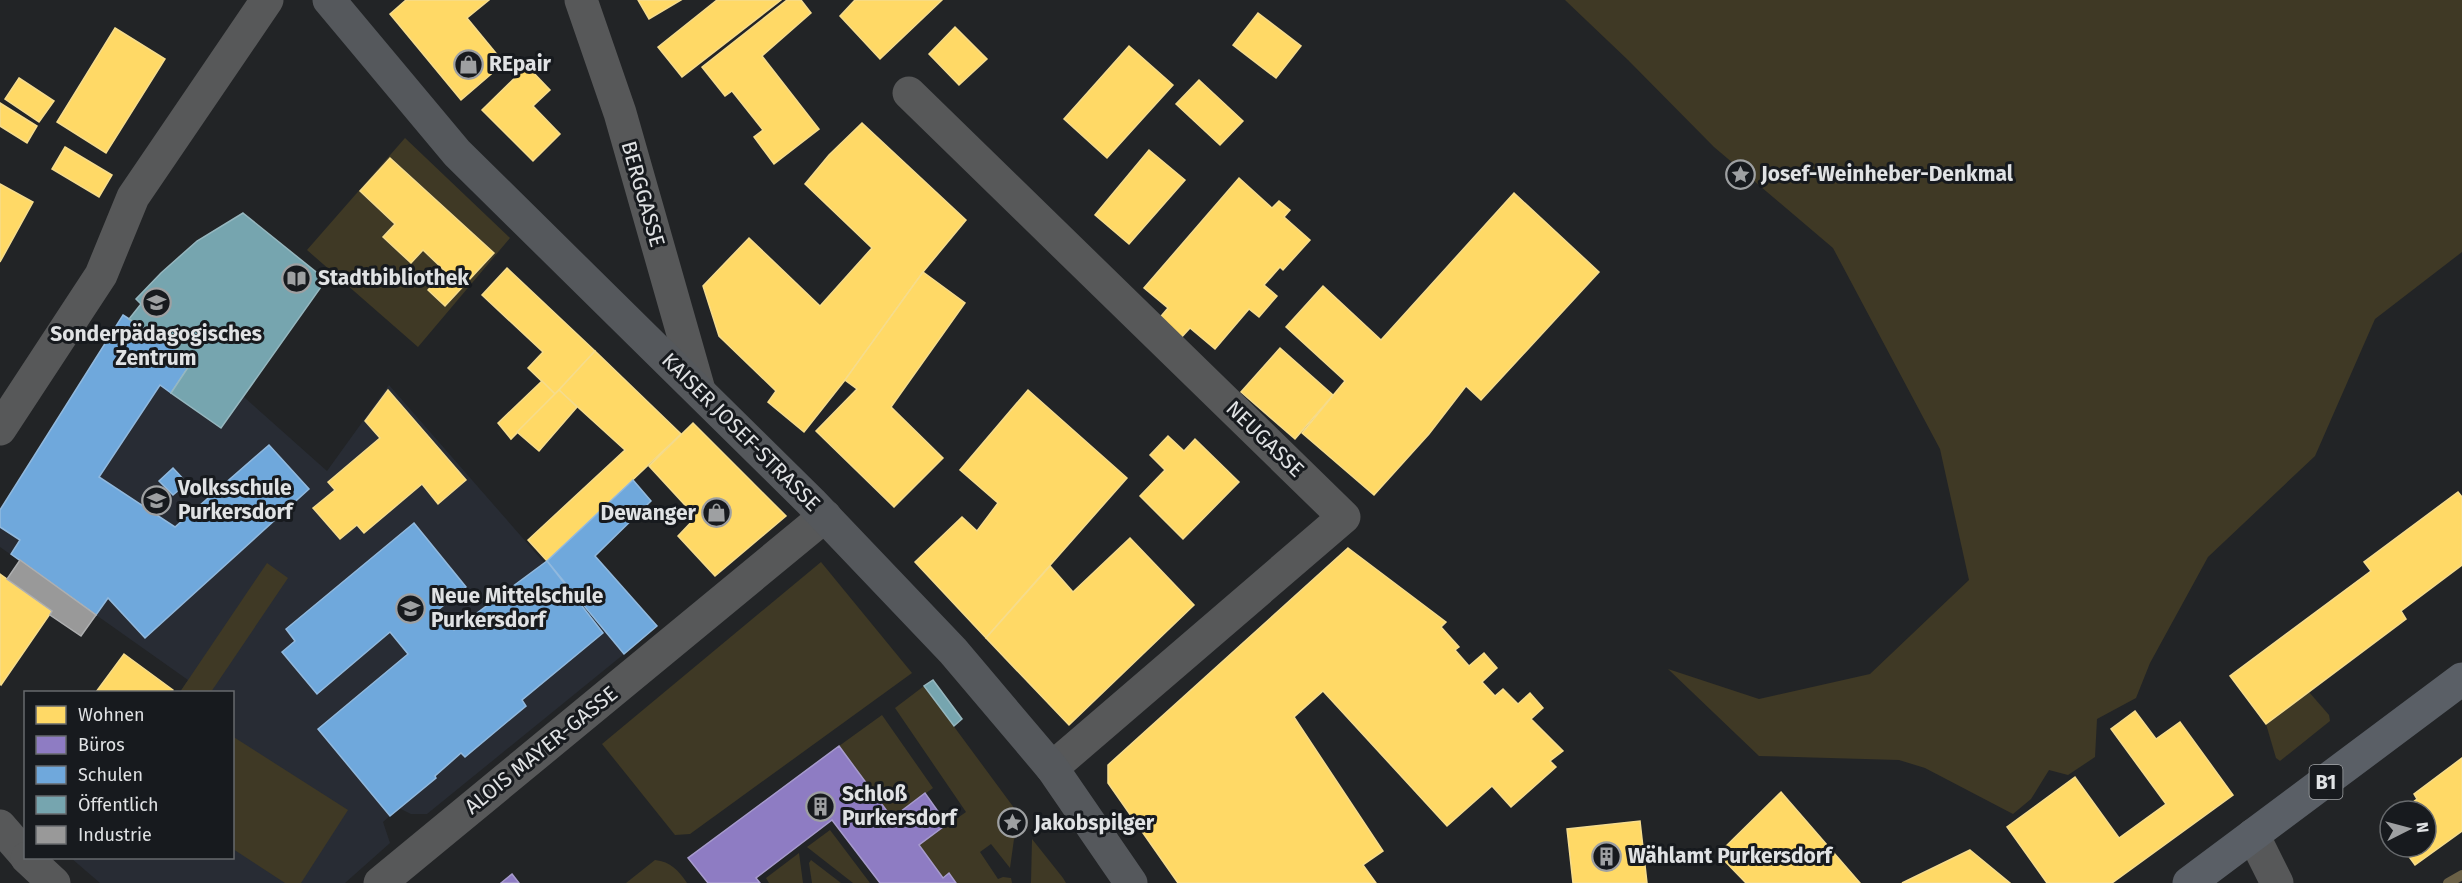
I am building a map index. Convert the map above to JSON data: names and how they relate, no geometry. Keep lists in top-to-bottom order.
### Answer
{
  "streets": {
    "main road": ["KAISER JOSEF-STRASSE", "B1"],
    "street": ["BERGGASSE", "NEUGASSE", "ALOIS MAYER-GASSE"]
  },
  "crossings": [
    ["BERGGASSE", "KAISER JOSEF-STRASSE"],
    ["KAISER JOSEF-STRASSE", "NEUGASSE"],
    ["KAISER JOSEF-STRASSE", "ALOIS MAYER-GASSE"]
  ],
  "places": {
    "shop": ["REpair", "Dewanger"],
    "place": ["Josef-Weinheber-Denkmal", "Jakobspilger"],
    "library": ["Stadtbibliothek"],
    "school or university": ["Sonderpädagogisches Zentrum", "Volksschule Purkersdorf", "Neue Mittelschule Purkersdorf"],
    "building": ["Schloß Purkersdorf", "Wählamt Purkersdorf"]
  },
  "legend": [
    "Wohnen",
    "Büros",
    "Schulen",
    "Öffentlich",
    "Industrie"
  ],
  "north": "right"
}
